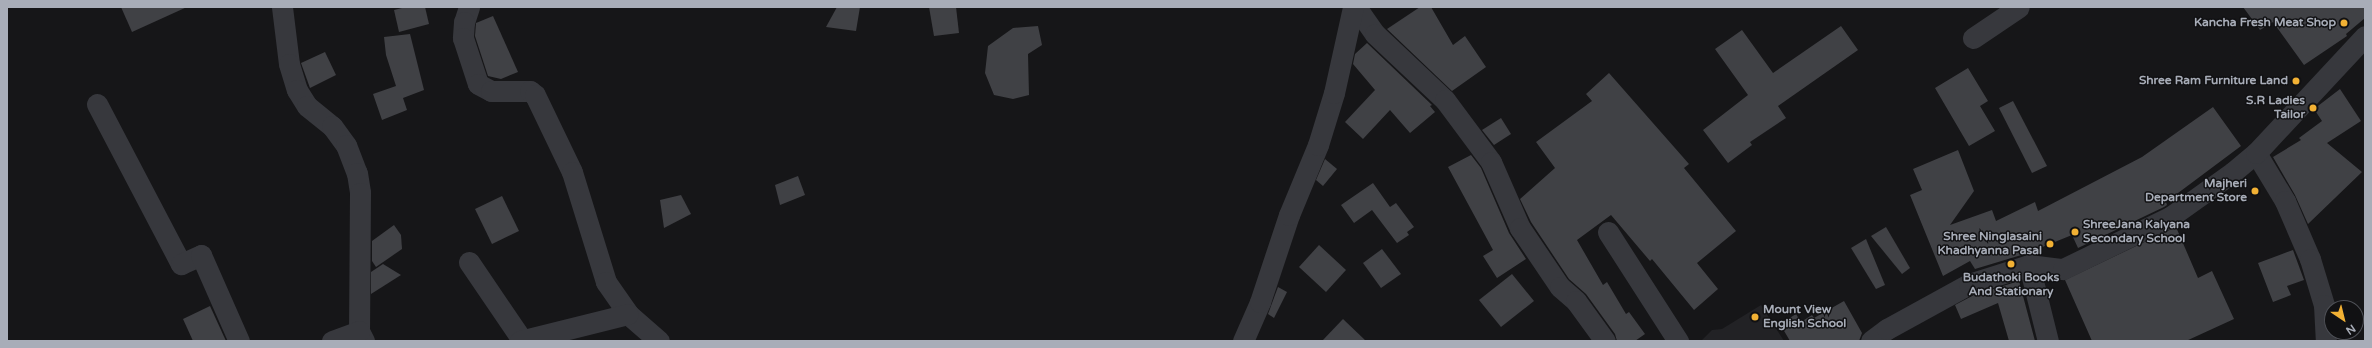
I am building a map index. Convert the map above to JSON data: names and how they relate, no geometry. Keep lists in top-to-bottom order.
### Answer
{
  "places": [
    "Kancha Fresh Meat Shop",
    "Shree Ram Furniture Land",
    "S.R Ladies Tailor",
    "Majheri Department Store",
    "ShreeJana Kalyana Secondary School",
    "Shree Ninglasaini Khadhyanna Pasal",
    "Budathoki Books And Stationary",
    "Mount View English School"
  ],
  "north": "bottom right"
}
